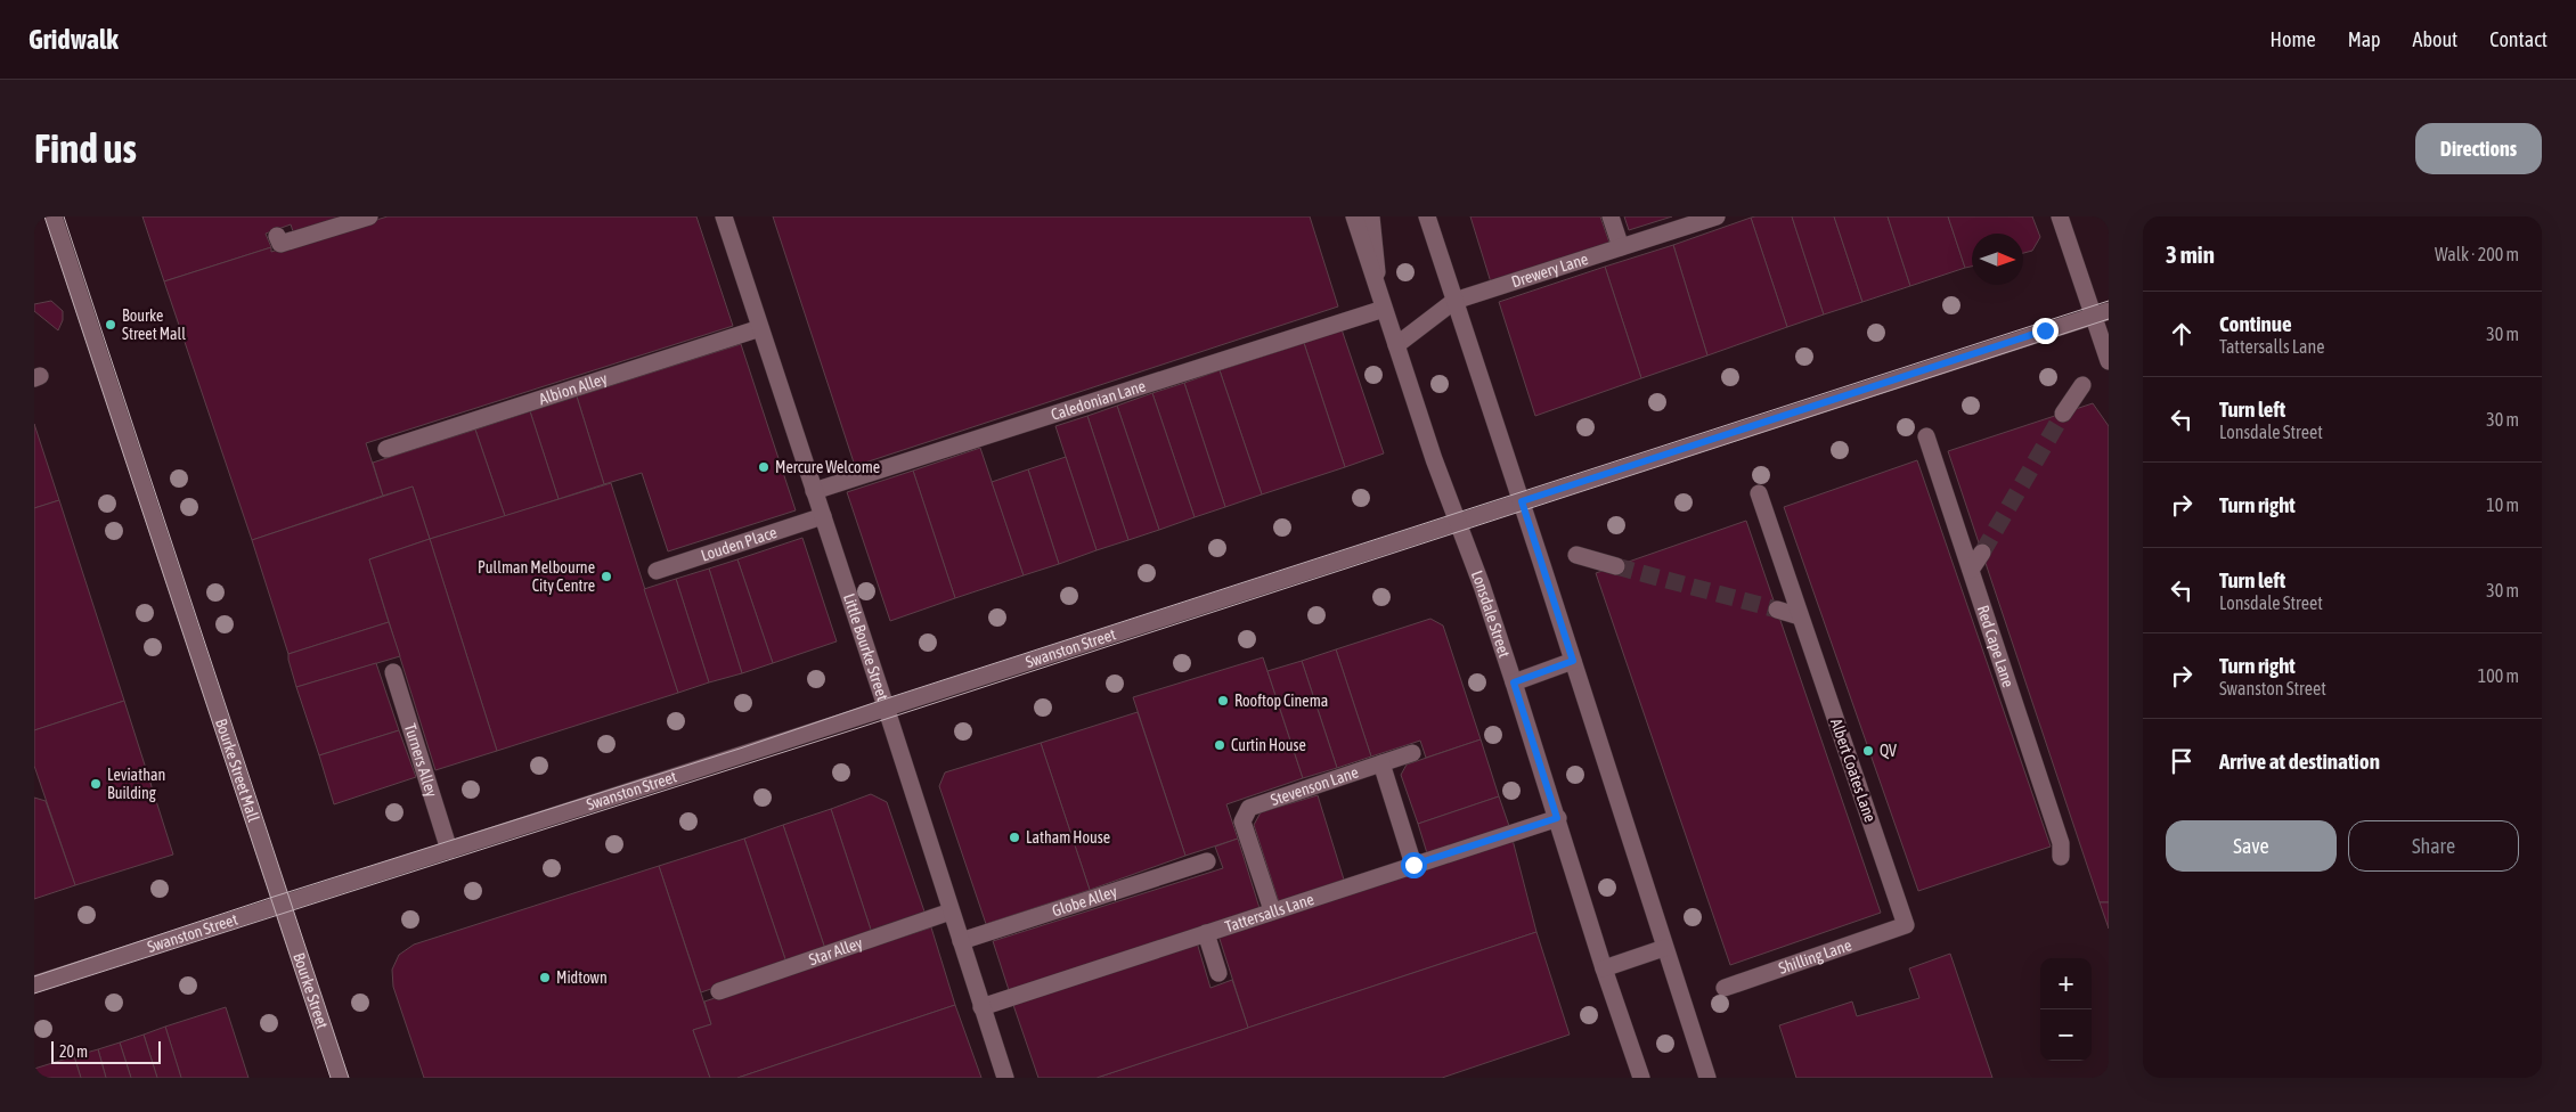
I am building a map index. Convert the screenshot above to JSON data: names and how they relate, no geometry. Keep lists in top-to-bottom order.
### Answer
{
  "streets": {
    "street": [
      "Drewery Lane",
      "Albion Alley",
      "Caledonian Lane",
      "Louden Place",
      "Lonsdale Street",
      "Red Cape Lane",
      "Little Bourke Street",
      "Swanston Street",
      "Turners Alley",
      "Albert Coates Lane",
      "Bourke Street Mall",
      "Stevenson Lane",
      "Globe Alley",
      "Tattersalls Lane",
      "Star Alley",
      "Shilling Lane",
      "Bourke Street"
    ]
  },
  "crossings": [
    ["Drewery Lane", "Lonsdale Street"],
    ["Albion Alley", "Little Bourke Street"],
    ["Caledonian Lane", "Lonsdale Street"],
    ["Caledonian Lane", "Little Bourke Street"],
    ["Louden Place", "Little Bourke Street"],
    ["Lonsdale Street", "Swanston Street"],
    ["Lonsdale Street", "Tattersalls Lane"],
    ["Little Bourke Street", "Swanston Street"],
    ["Little Bourke Street", "Globe Alley"],
    ["Little Bourke Street", "Tattersalls Lane"],
    ["Little Bourke Street", "Star Alley"],
    ["Swanston Street", "Turners Alley"],
    ["Swanston Street", "Bourke Street Mall"],
    ["Swanston Street", "Bourke Street"],
    ["Albert Coates Lane", "Shilling Lane"],
    ["Bourke Street Mall", "Bourke Street"],
    ["Stevenson Lane", "Tattersalls Lane"]
  ],
  "places": [
    "Bourke Street Mall",
    "Mercure Welcome",
    "Pullman Melbourne City Centre",
    "Rooftop Cinema",
    "Curtin House",
    "QV",
    "Leviathan Building",
    "Latham House",
    "Midtown"
  ],
  "scale_bar": "20 m",
  "north": "right",
  "page": {
    "header": "Gridwalk",
    "nav": [
      "Home",
      "Map",
      "About",
      "Contact"
    ],
    "buttons": [
      "Directions",
      ["Save", "Share"]
    ],
    "title": "Find us",
    "heading": ["3 min", "Walk · 200 m"],
    "list": [
      ["Continue", "Tattersalls Lane", "30 m"],
      ["Turn left", "Lonsdale Street", "30 m"],
      ["Turn right", "10 m"],
      ["Turn left", "Lonsdale Street", "30 m"],
      ["Turn right", "Swanston Street", "100 m"],
      "Arrive at destination"
    ],
    "map_buttons": ["+", "−"],
    "scale": "20 m"
  }
}
